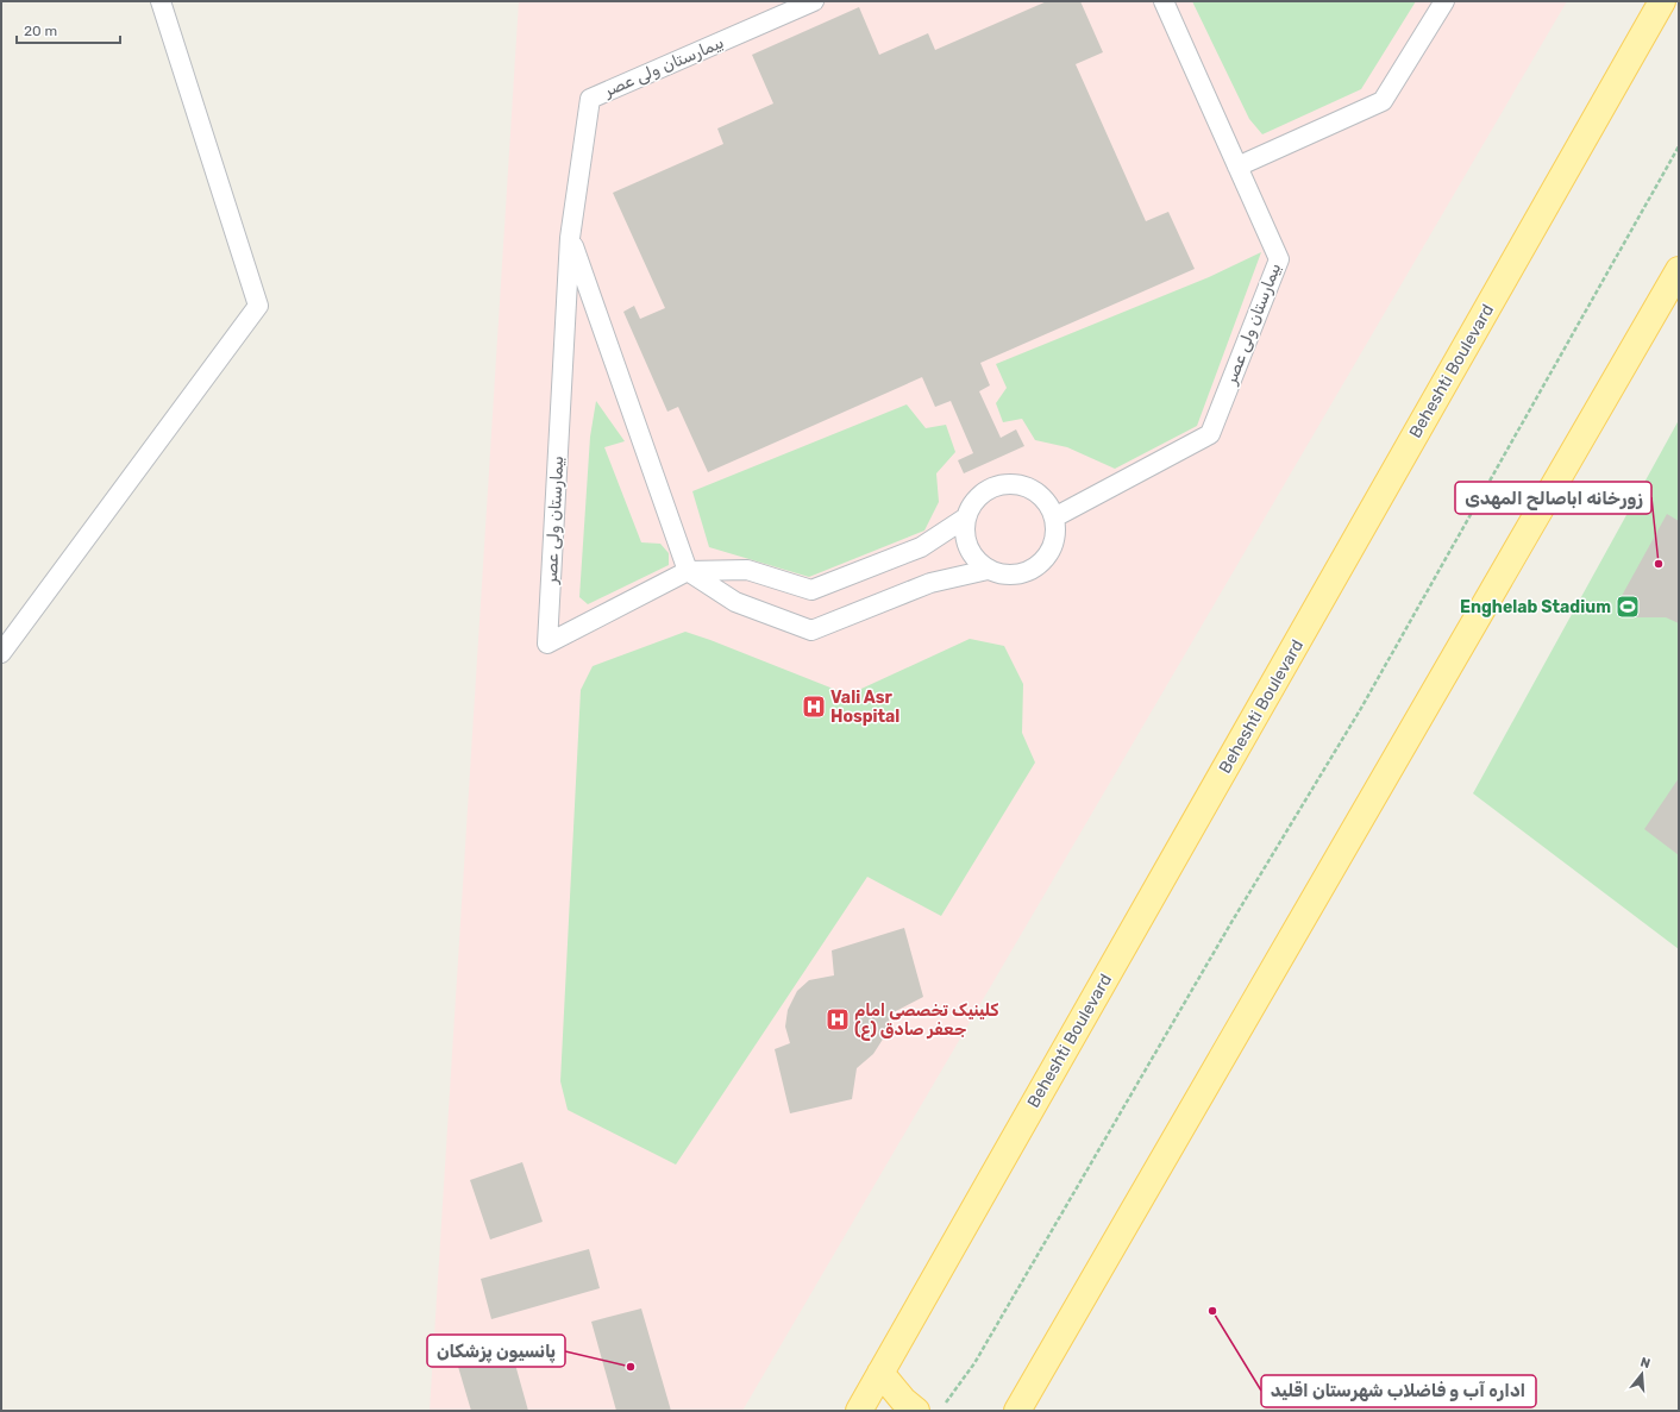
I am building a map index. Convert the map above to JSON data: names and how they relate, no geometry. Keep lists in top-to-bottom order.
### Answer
{
  "streets": {
    "main road": ["Beheshti Boulevard"],
    "lane": ["بیمارستان ولی عصر"]
  },
  "places": {
    "other": ["زورخانه اباصالح المهدی", "اداره آب و فاضلاب شهرستان اقلید", "پانسیون پزشکان"],
    "sports": ["Enghelab Stadium"],
    "hospital": ["Vali Asr Hospital", "کلینیک تخصصی امام جعفر صادق (ع)"]
  },
  "scale_bar": "20 m",
  "north": "top"
}
